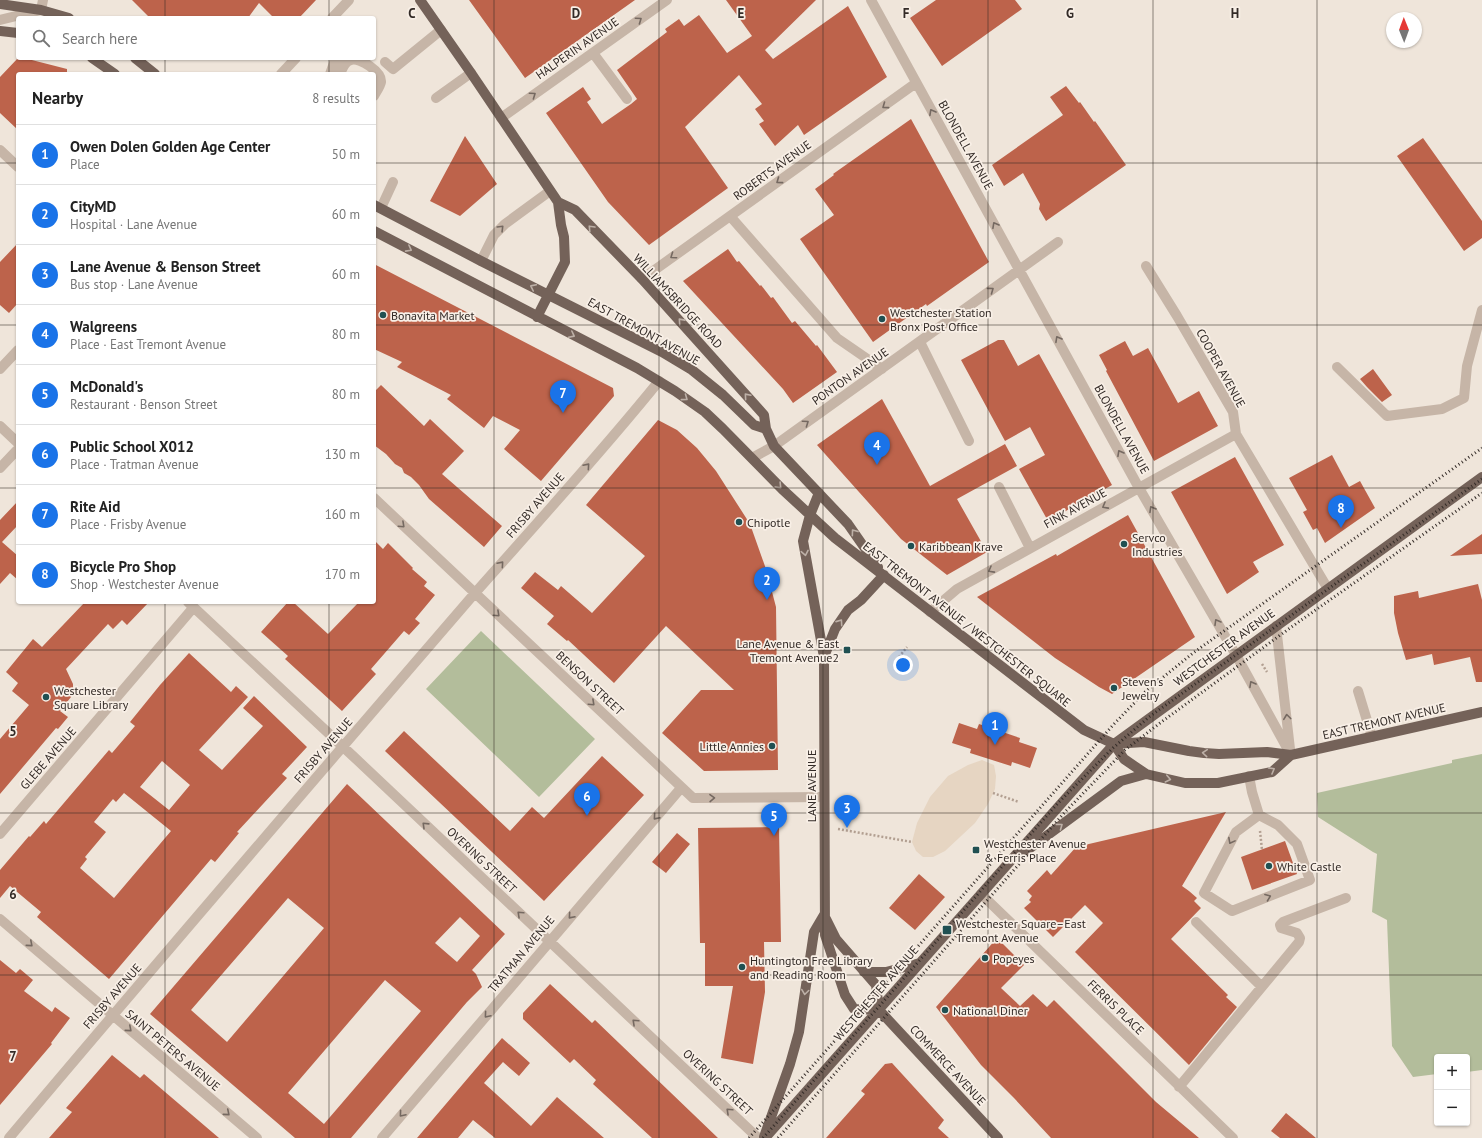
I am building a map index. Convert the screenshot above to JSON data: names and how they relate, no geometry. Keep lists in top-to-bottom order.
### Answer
{
  "streets": {
    "main road": [
      "WILLIAMSBRIDGE ROAD",
      "EAST TREMONT AVENUE",
      "EAST TREMONT AVENUE / WESTCHESTER SQUARE",
      "WESTCHESTER AVENUE",
      "LANE AVENUE",
      "COMMERCE AVENUE"
    ],
    "street": [
      "HALPERIN AVENUE",
      "BLONDELL AVENUE",
      "ROBERTS AVENUE",
      "COOPER AVENUE",
      "PONTON AVENUE",
      "FRISBY AVENUE",
      "FINK AVENUE",
      "BENSON STREET",
      "GLEBE AVENUE",
      "OVERING STREET",
      "TRATMAN AVENUE",
      "FERRIS PLACE",
      "SAINT PETERS AVENUE"
    ]
  },
  "crossings": [
    ["HALPERIN AVENUE", "WILLIAMSBRIDGE ROAD"],
    ["BLONDELL AVENUE", "ROBERTS AVENUE"],
    ["BLONDELL AVENUE", "EAST TREMONT AVENUE"],
    ["BLONDELL AVENUE", "PONTON AVENUE"],
    ["BLONDELL AVENUE", "FINK AVENUE"],
    ["BLONDELL AVENUE", "WESTCHESTER AVENUE"],
    ["ROBERTS AVENUE", "WILLIAMSBRIDGE ROAD"],
    ["WILLIAMSBRIDGE ROAD", "EAST TREMONT AVENUE"],
    ["EAST TREMONT AVENUE", "EAST TREMONT AVENUE / WESTCHESTER SQUARE"],
    ["EAST TREMONT AVENUE", "WESTCHESTER AVENUE"],
    ["COOPER AVENUE", "FINK AVENUE"],
    ["COOPER AVENUE", "WESTCHESTER AVENUE"],
    ["FRISBY AVENUE", "BENSON STREET"],
    ["FRISBY AVENUE", "OVERING STREET"],
    ["FRISBY AVENUE", "SAINT PETERS AVENUE"],
    ["FINK AVENUE", "EAST TREMONT AVENUE / WESTCHESTER SQUARE"],
    ["EAST TREMONT AVENUE / WESTCHESTER SQUARE", "WESTCHESTER AVENUE"],
    ["EAST TREMONT AVENUE / WESTCHESTER SQUARE", "LANE AVENUE"],
    ["WESTCHESTER AVENUE", "LANE AVENUE"],
    ["WESTCHESTER AVENUE", "FERRIS PLACE"],
    ["WESTCHESTER AVENUE", "COMMERCE AVENUE"],
    ["BENSON STREET", "LANE AVENUE"],
    ["BENSON STREET", "TRATMAN AVENUE"],
    ["GLEBE AVENUE", "OVERING STREET"],
    ["LANE AVENUE", "COMMERCE AVENUE"],
    ["OVERING STREET", "TRATMAN AVENUE"]
  ],
  "one_way": [
    "HALPERIN AVENUE",
    "BLONDELL AVENUE",
    "ROBERTS AVENUE",
    "PONTON AVENUE",
    "FINK AVENUE",
    "BENSON STREET",
    "OVERING STREET",
    "TRATMAN AVENUE",
    "SAINT PETERS AVENUE"
  ],
  "places": {
    "other": [
      "Bonavita Market",
      "Westchester Station Bronx Post Office",
      "Chipotle",
      "Servco Industries",
      "Karibbean Krave",
      "Steven's Jewelry",
      "Westchester Square Library",
      "Little Annies",
      "White Castle",
      "Popeyes",
      "Huntington Free Library and Reading Room",
      "National Diner"
    ],
    "transit": ["Lane Avenue & East Tremont Avenue2", "Westchester Avenue & Ferris Place", "Westchester Square–East Tremont Avenue"]
  },
  "north": "top",
  "page": {
    "search": "Search here",
    "heading": ["Nearby", "8 results"],
    "list": [
      {
        "mark": "1",
        "name": "Owen Dolen Golden Age Center",
        "note": "Place",
        "value": "50 m"
      },
      {
        "mark": "2",
        "name": "CityMD",
        "note": "Hospital · Lane Avenue",
        "value": "60 m"
      },
      {
        "mark": "3",
        "name": "Lane Avenue & Benson Street",
        "note": "Bus stop · Lane Avenue",
        "value": "60 m"
      },
      {
        "mark": "4",
        "name": "Walgreens",
        "note": "Place · East Tremont Avenue",
        "value": "80 m"
      },
      {
        "mark": "5",
        "name": "McDonald's",
        "note": "Restaurant · Benson Street",
        "value": "80 m"
      },
      {
        "mark": "6",
        "name": "Public School X012",
        "note": "Place · Tratman Avenue",
        "value": "130 m"
      },
      {
        "mark": "7",
        "name": "Rite Aid",
        "note": "Place · Frisby Avenue",
        "value": "160 m"
      },
      {
        "mark": "8",
        "name": "Bicycle Pro Shop",
        "note": "Shop · Westchester Avenue",
        "value": "170 m"
      }
    ],
    "pins": [
      "7",
      "4",
      "8",
      "2",
      "1",
      "6",
      "3",
      "5"
    ],
    "map_buttons": ["+", "−"]
  },
  "grid": {
    "columns": [
      "C",
      "D",
      "E",
      "F",
      "G",
      "H"
    ],
    "rows": ["5", "6", "7"]
  }
}
